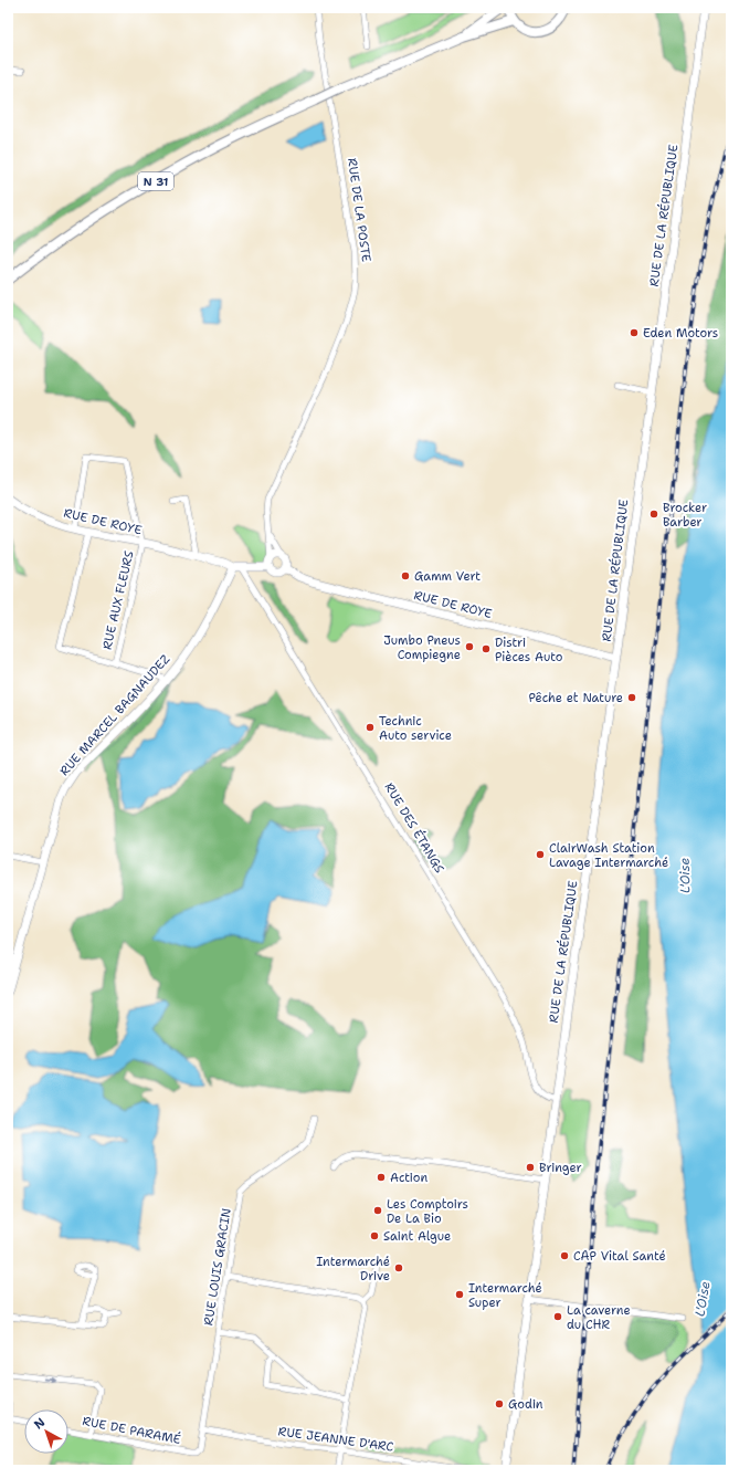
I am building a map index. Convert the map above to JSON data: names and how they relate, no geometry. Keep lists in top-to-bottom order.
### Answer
{
  "streets": {
    "main road": [
      "N 31",
      "RUE DE LA RÉPUBLIQUE",
      "RUE DE ROYE",
      "RUE MARCEL BAGNAUDEZ"
    ],
    "street": [
      "RUE DE LA POSTE",
      "RUE AUX FLEURS",
      "RUE DES ÉTANGS",
      "RUE LOUIS GRACIN",
      "RUE DE PARAMÉ",
      "RUE JEANNE D'ARC"
    ]
  },
  "crossings": [
    ["RUE DE LA POSTE", "RUE DE ROYE"],
    ["RUE DE LA RÉPUBLIQUE", "RUE DE ROYE"],
    ["RUE DE LA RÉPUBLIQUE", "RUE DES ÉTANGS"],
    ["RUE DE ROYE", "RUE AUX FLEURS"],
    ["RUE DE ROYE", "RUE MARCEL BAGNAUDEZ"],
    ["RUE DE ROYE", "RUE DES ÉTANGS"],
    ["RUE MARCEL BAGNAUDEZ", "RUE DES ÉTANGS"],
    ["RUE LOUIS GRACIN", "RUE DE PARAMÉ"],
    ["RUE LOUIS GRACIN", "RUE JEANNE D'ARC"]
  ],
  "water": ["L'Oise"],
  "places": [
    "Eden Motors",
    "Brocker Barber",
    "Gamm Vert",
    "Jumbo Pneus Compiegne",
    "Distri Pièces Auto",
    "Pêche et Nature",
    "Technic Auto service",
    "ClairWash Station Lavage Intermarché",
    "Bringer",
    "Action",
    "Les Comptoirs De La Bio",
    "Saint Algue",
    "CAP Vital Santé",
    "Intermarché Drive",
    "Intermarché Super",
    "La caverne du CHR",
    "Godin"
  ],
  "north": "top left"
}
